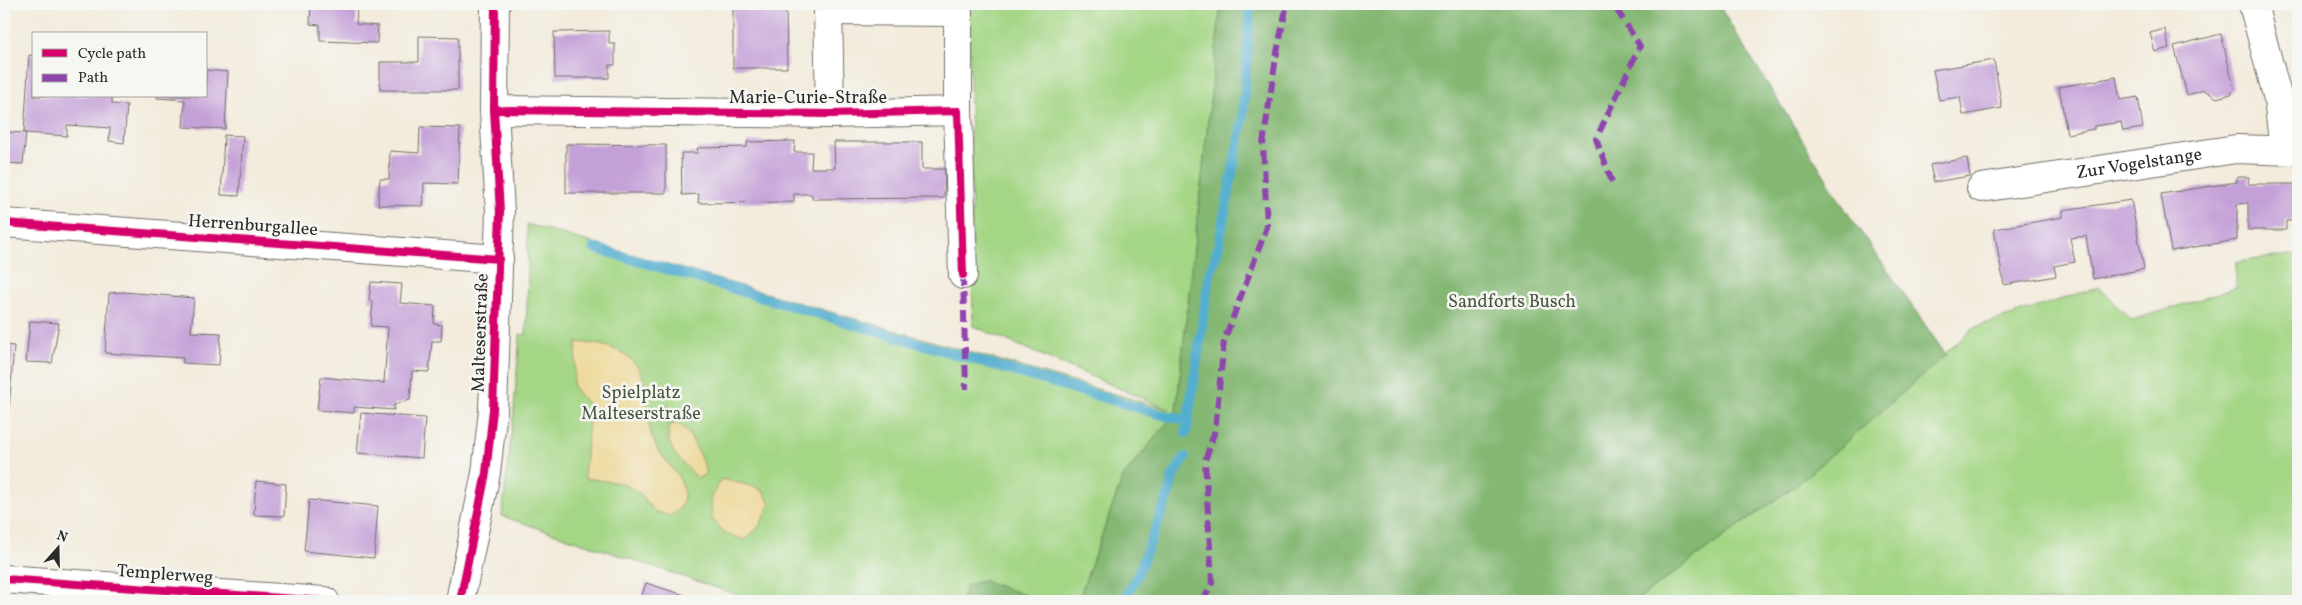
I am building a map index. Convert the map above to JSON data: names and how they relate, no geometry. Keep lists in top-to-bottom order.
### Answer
{
  "streets": {
    "street": [
      "Marie-Curie-Straße",
      "Zur Vogelstange",
      "Herrenburgallee",
      "Malteserstraße",
      "Templerweg"
    ]
  },
  "crossings": [
    ["Marie-Curie-Straße", "Malteserstraße"],
    ["Herrenburgallee", "Malteserstraße"]
  ],
  "parks": ["Sandforts Busch", "Spielplatz Malteserstraße"],
  "legend": ["Cycle path", "Path"],
  "north": "top"
}
